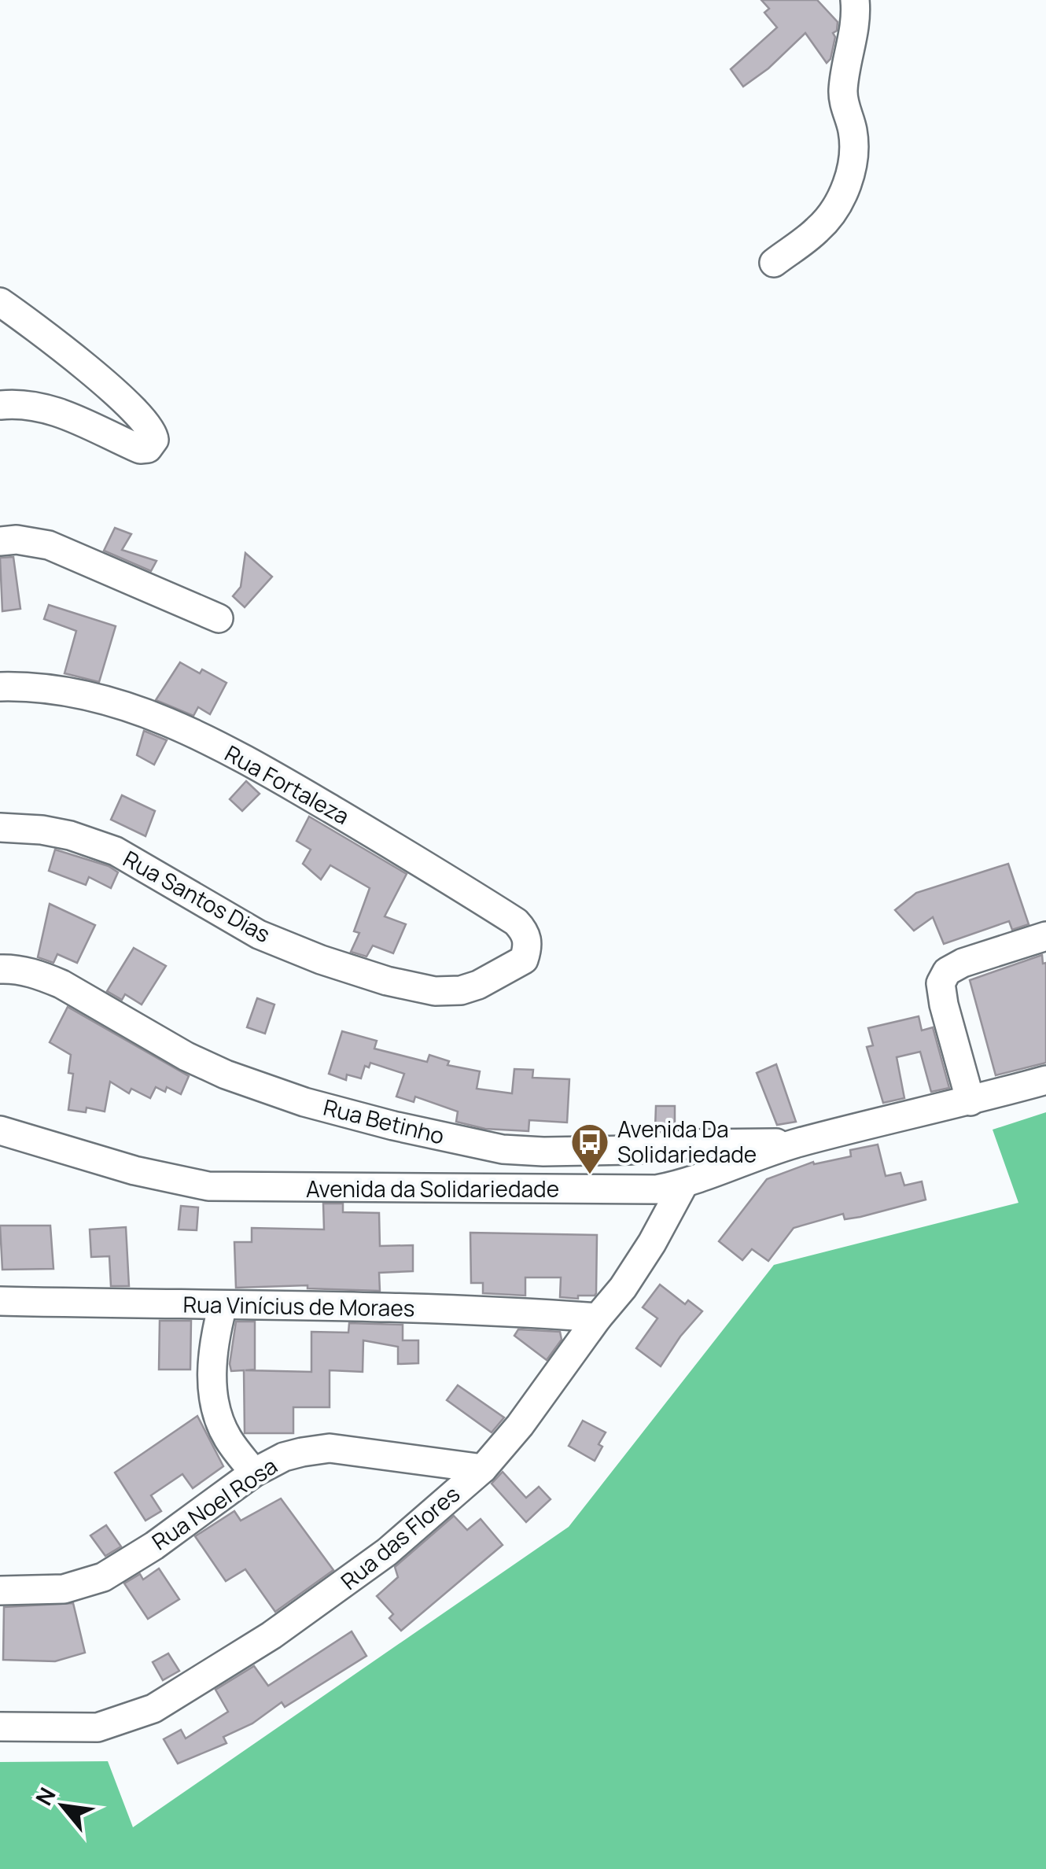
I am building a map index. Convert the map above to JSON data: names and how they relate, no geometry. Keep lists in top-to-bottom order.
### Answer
{
  "streets": {
    "street": [
      "Rua Fortaleza",
      "Rua Santos Dias",
      "Rua Betinho",
      "Avenida da Solidariedade",
      "Rua Vinícius de Moraes",
      "Rua Noel Rosa",
      "Rua das Flores"
    ]
  },
  "crossings": [
    ["Rua Fortaleza", "Rua Santos Dias"],
    ["Rua Betinho", "Avenida da Solidariedade"],
    ["Avenida da Solidariedade", "Rua das Flores"],
    ["Rua Vinícius de Moraes", "Rua das Flores"],
    ["Rua Noel Rosa", "Rua das Flores"]
  ],
  "places": {
    "bus stop": ["Avenida Da Solidariedade"]
  },
  "north": "top left"
}
